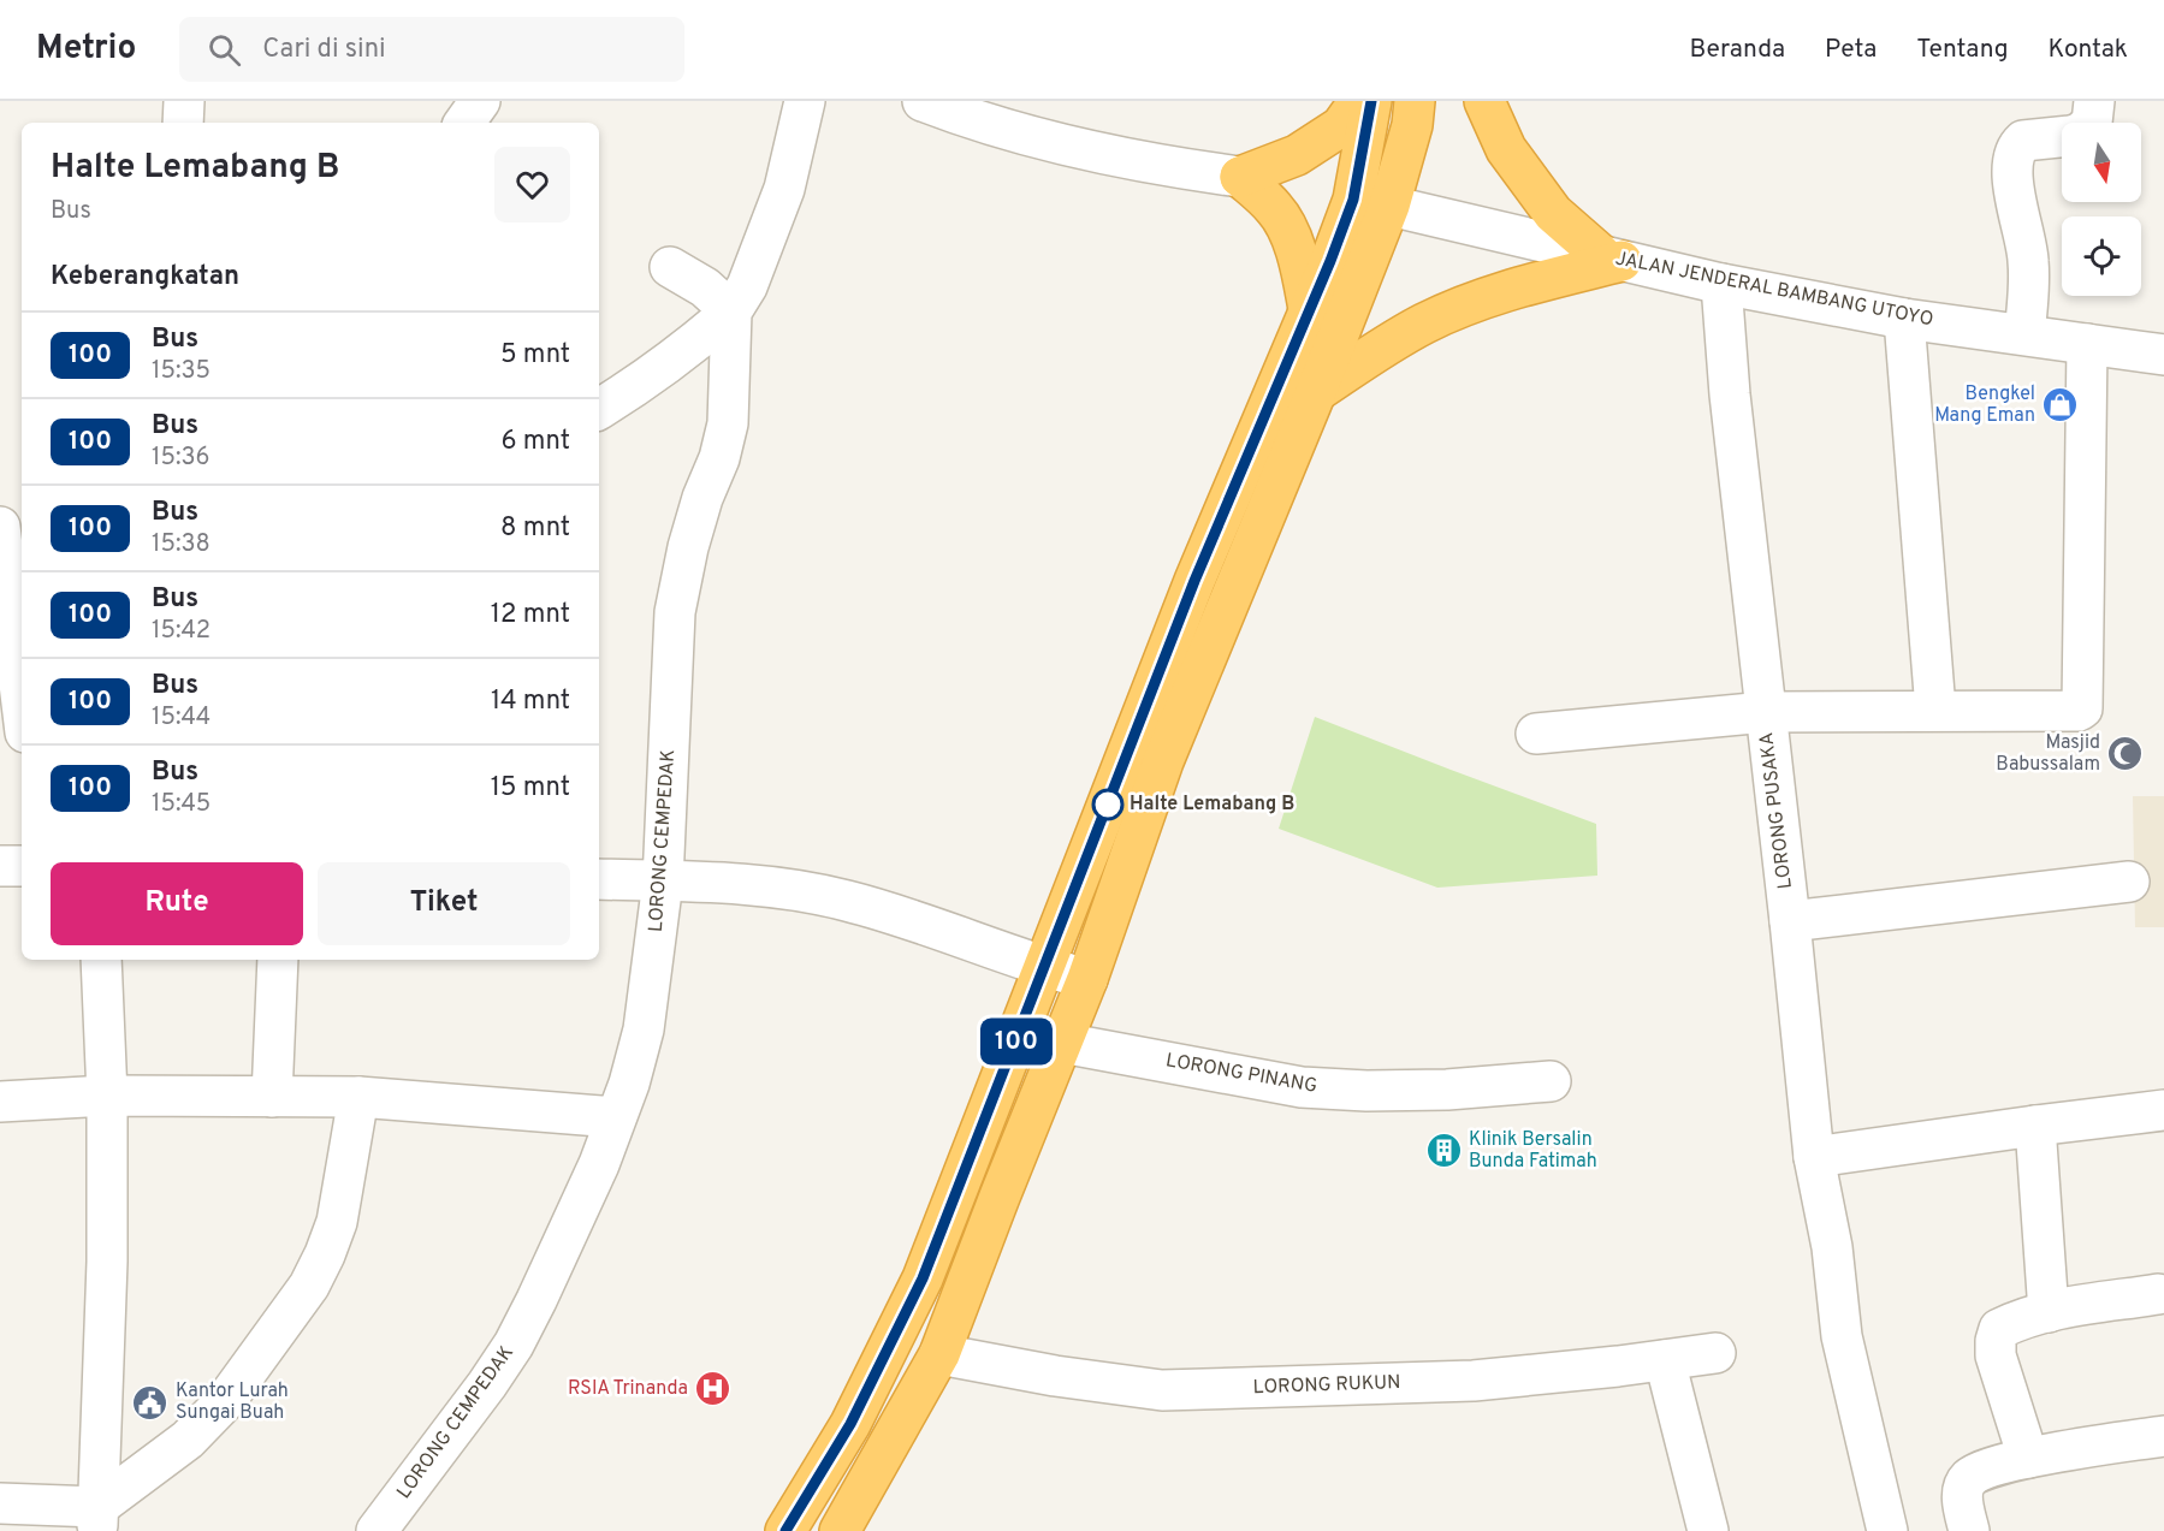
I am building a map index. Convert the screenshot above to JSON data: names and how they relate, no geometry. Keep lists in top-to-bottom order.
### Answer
{
  "streets": {
    "street": [
      "JALAN JENDERAL BAMBANG UTOYO",
      "LORONG PUSAKA",
      "LORONG CEMPEDAK",
      "LORONG PINANG",
      "LORONG RUKUN"
    ]
  },
  "crossings": [
    ["JALAN JENDERAL BAMBANG UTOYO", "LORONG PUSAKA"]
  ],
  "places": {
    "shop": ["Bengkel Mang Eman"],
    "mosque": ["Masjid Babussalam"],
    "other": ["Halte Lemabang B"],
    "building": ["Klinik Bersalin Bunda Fatimah"],
    "hospital": ["RSIA Trinanda"],
    "public building": ["Kantor Lurah Sungai Buah"]
  },
  "lines": ["bus line 100"],
  "north": "bottom",
  "page": {
    "header": "Metrio",
    "search": "Cari di sini",
    "nav": [
      "Beranda",
      "Peta",
      "Tentang",
      "Kontak"
    ],
    "on_map": "100",
    "heading": [
      ["Halte Lemabang B", "Bus"],
      "Keberangkatan"
    ],
    "list": [
      {
        "mark": "100",
        "name": "Bus",
        "note": "15:35",
        "value": "5 mnt"
      },
      {
        "mark": "100",
        "name": "Bus",
        "note": "15:36",
        "value": "6 mnt"
      },
      {
        "mark": "100",
        "name": "Bus",
        "note": "15:38",
        "value": "8 mnt"
      },
      {
        "mark": "100",
        "name": "Bus",
        "note": "15:42",
        "value": "12 mnt"
      },
      {
        "mark": "100",
        "name": "Bus",
        "note": "15:44",
        "value": "14 mnt"
      },
      {
        "mark": "100",
        "name": "Bus",
        "note": "15:45",
        "value": "15 mnt"
      }
    ],
    "buttons": ["Rute", "Tiket"]
  }
}
